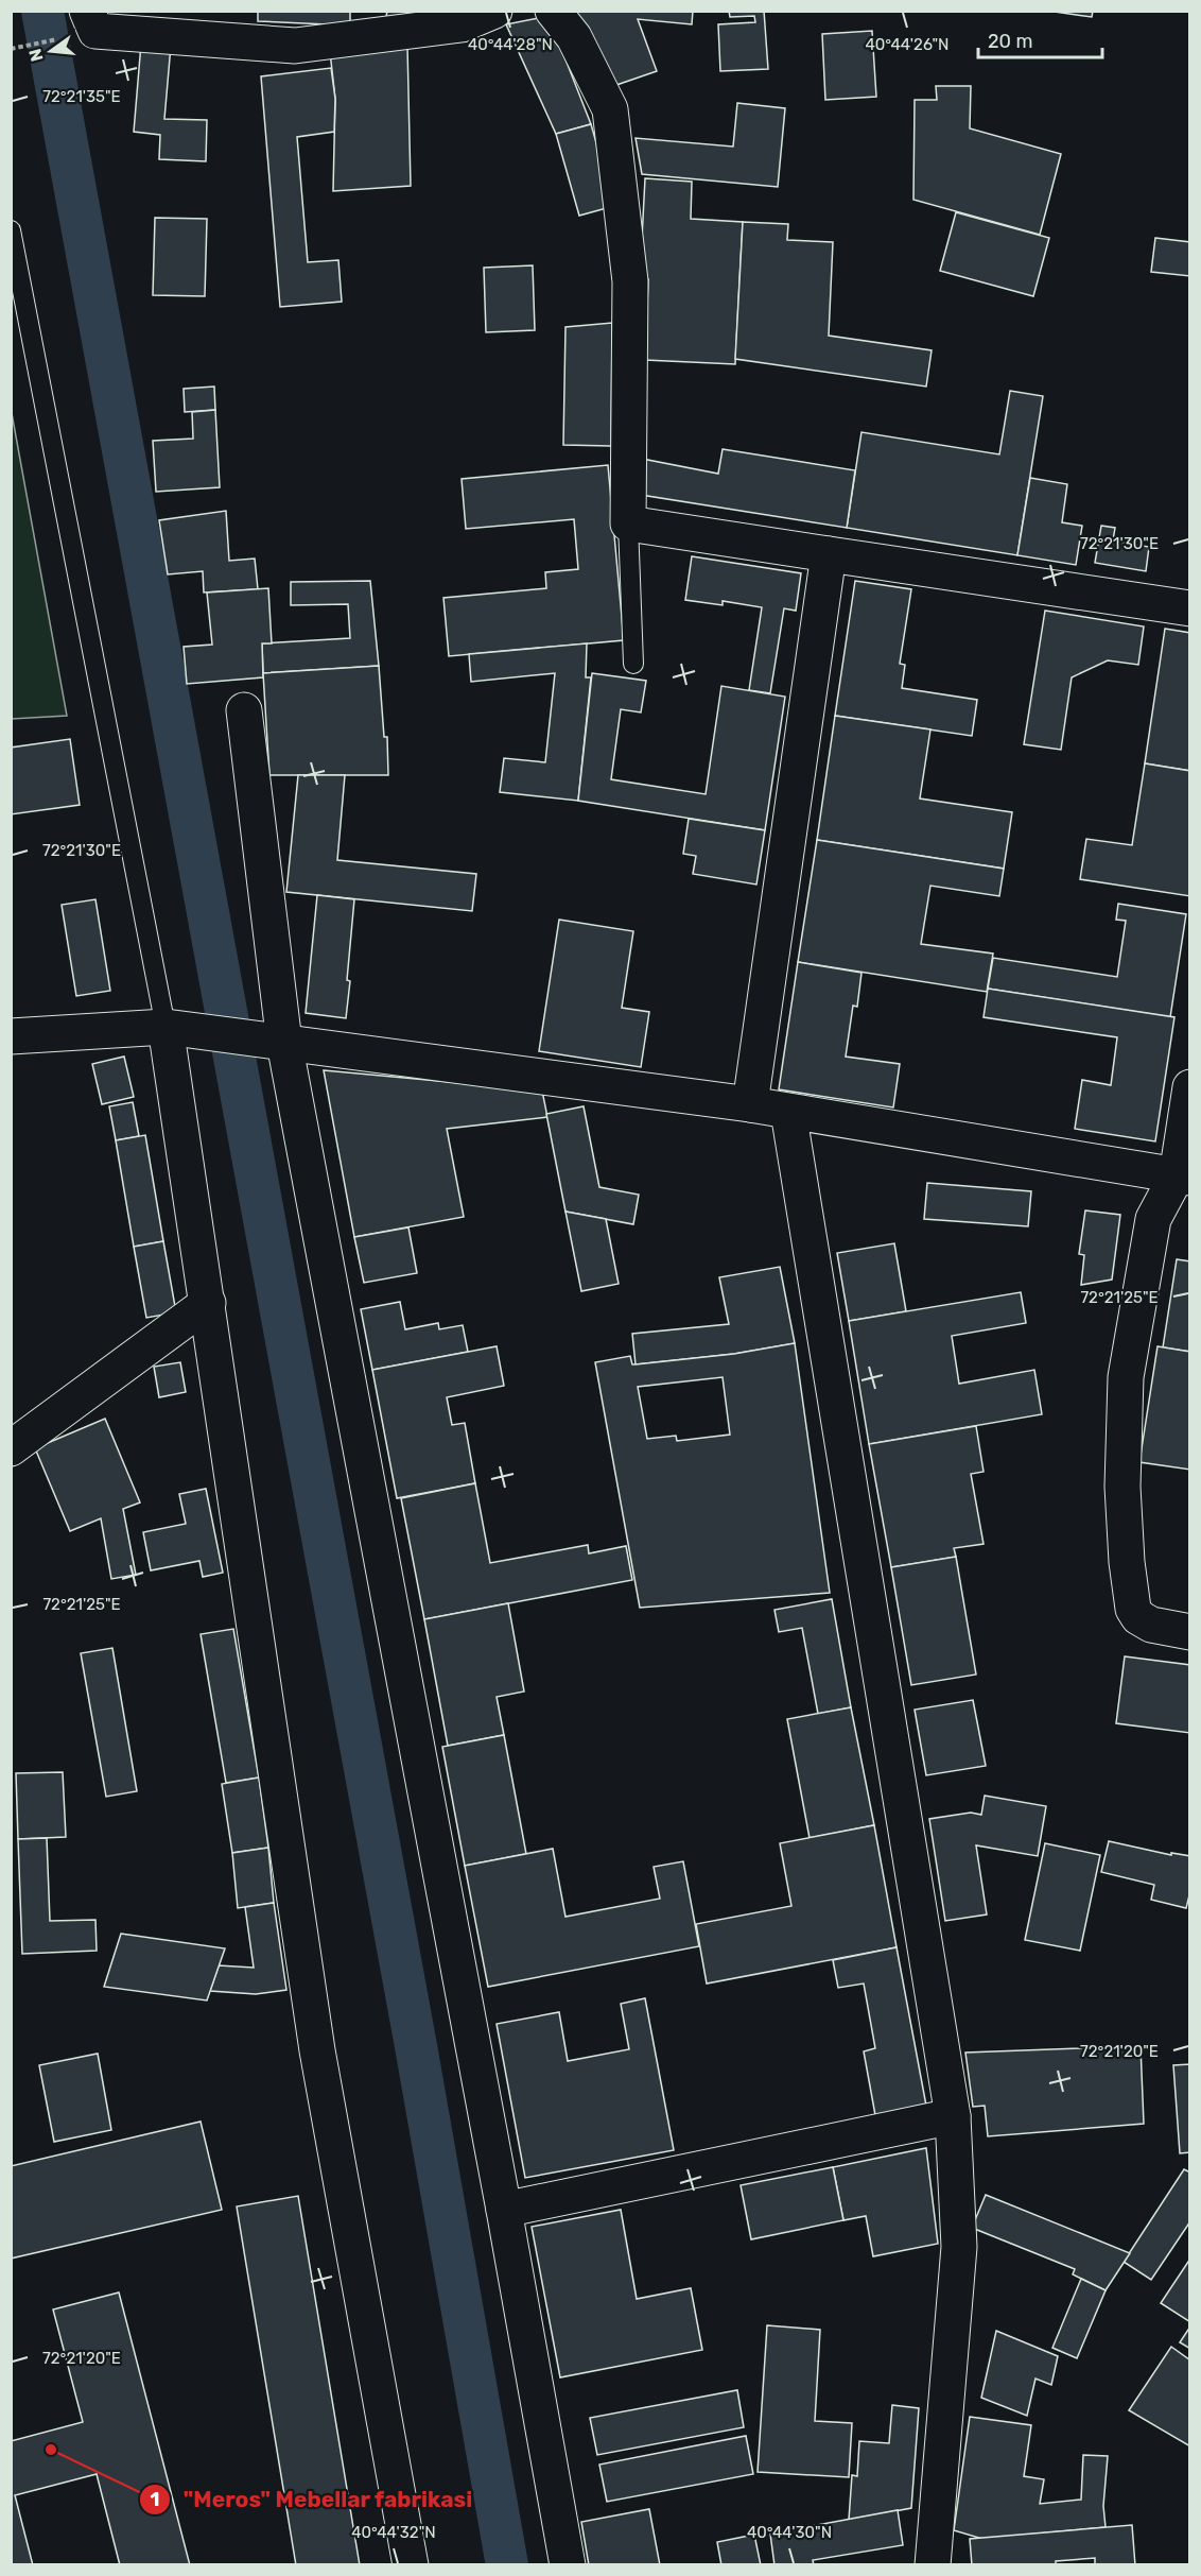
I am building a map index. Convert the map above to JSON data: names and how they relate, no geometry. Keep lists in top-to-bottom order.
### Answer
{
  "places": ["\"Meros\" Mebellar fabrikasi"],
  "scale_bar": "20 m",
  "north": "left",
  "coordinates": [
    "40°44'28\"N",
    "40°44'26\"N",
    "72°21'35\"E",
    "72°21'30\"E",
    "72°21'25\"E",
    "72°21'20\"E",
    "40°44'32\"N",
    "40°44'30\"N"
  ]
}
